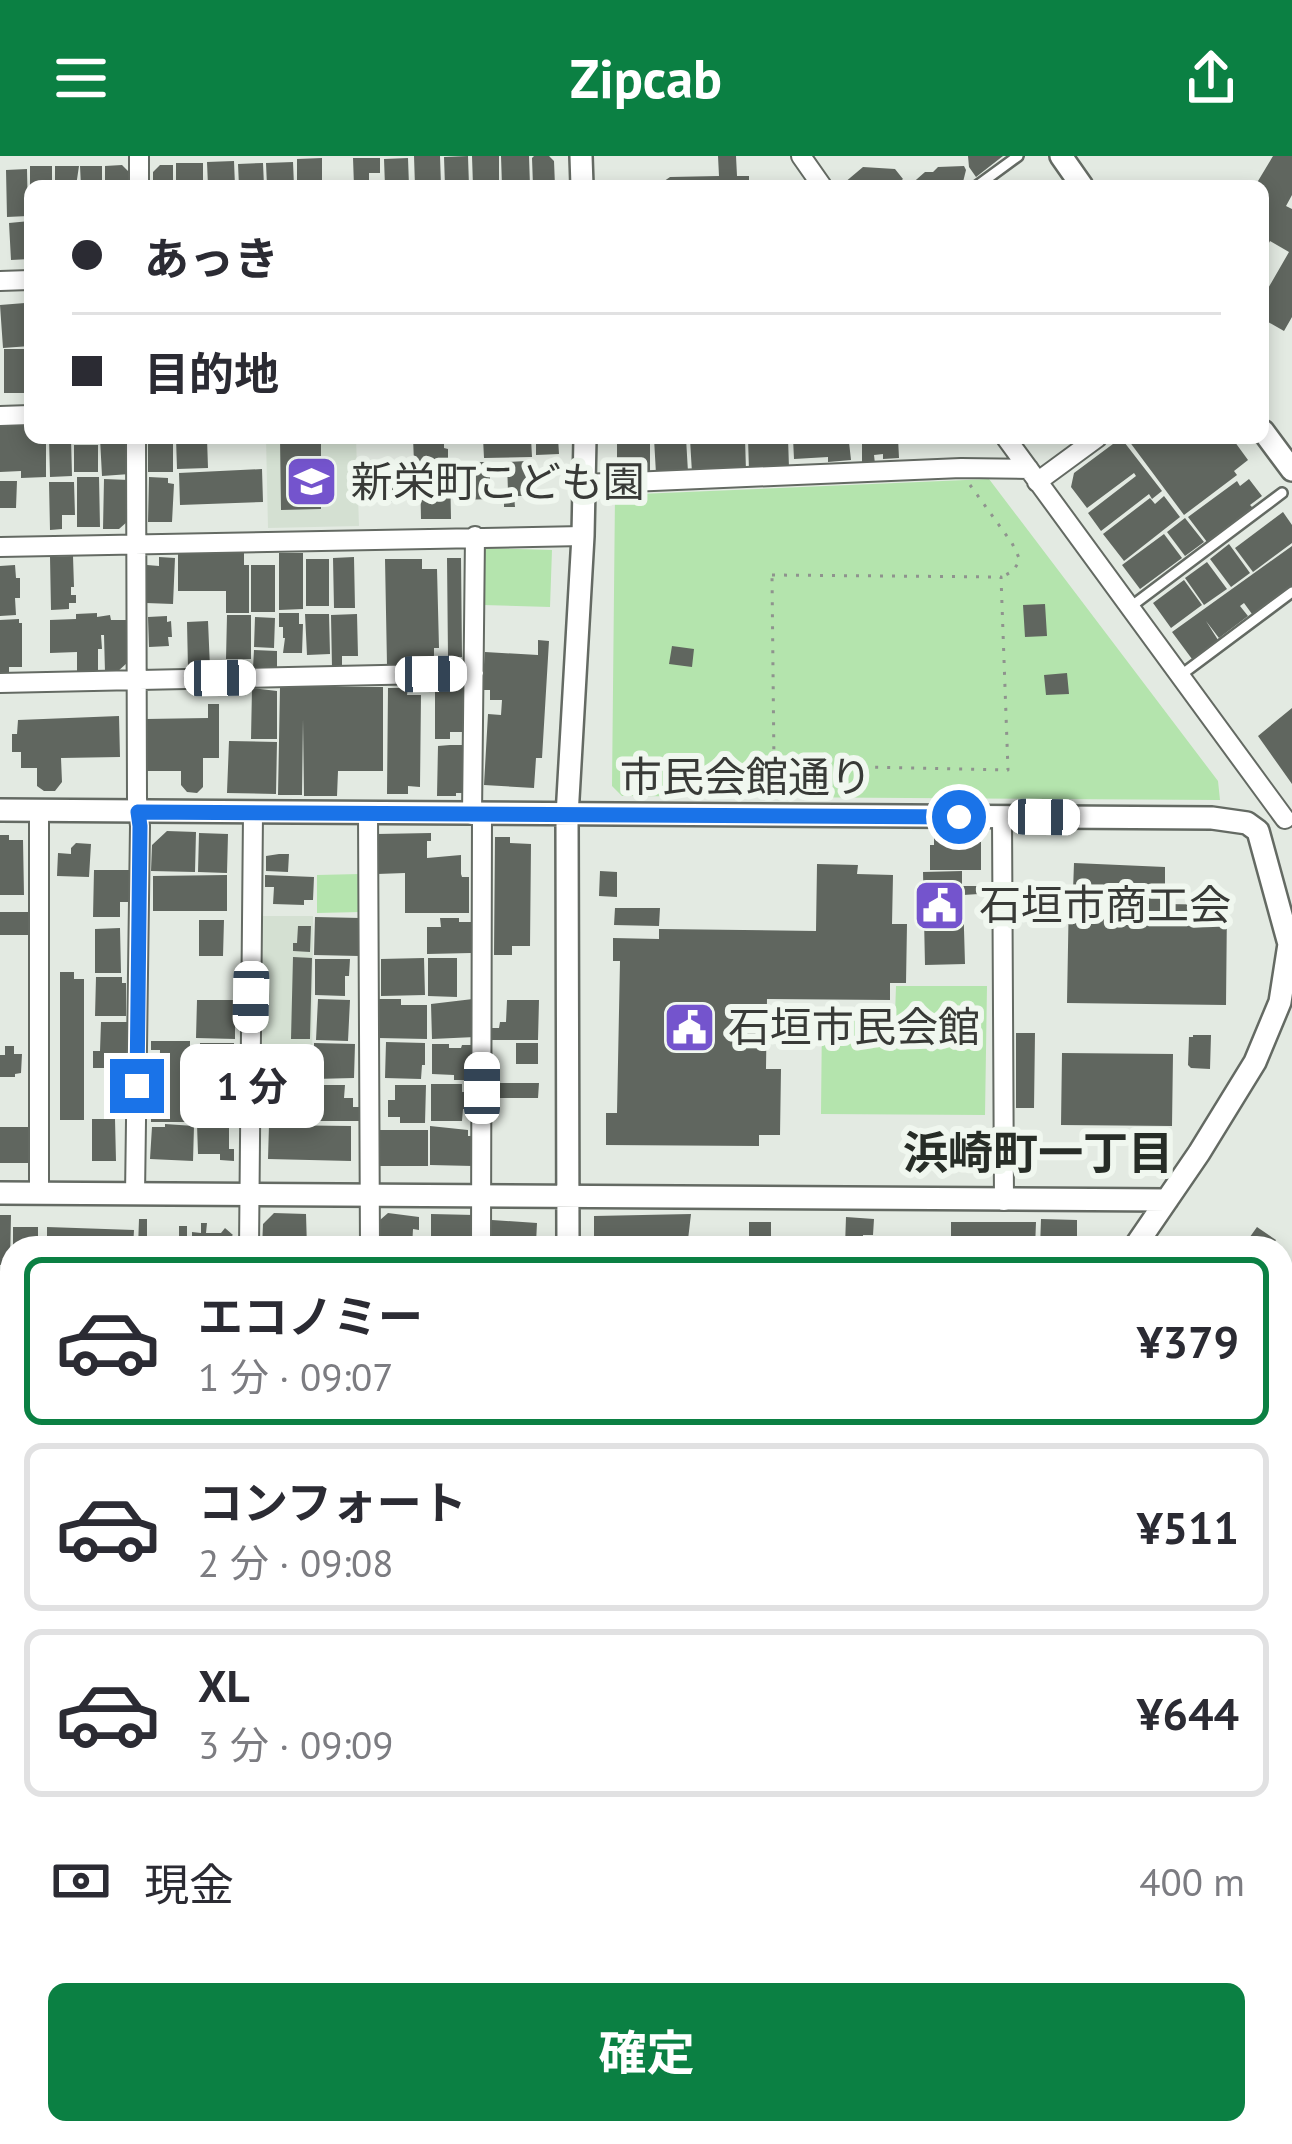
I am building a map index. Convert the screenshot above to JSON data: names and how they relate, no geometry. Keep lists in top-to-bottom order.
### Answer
{
  "streets": {
    "street": ["市民会館通り"]
  },
  "districts": ["浜崎町一丁目"],
  "places": {
    "school or university": ["新栄町こども園"],
    "public building": ["石垣市商工会", "石垣市民会館"]
  },
  "page": {
    "header": "Zipcab",
    "banner": ["あっき", "目的地"],
    "bubble": "1 分",
    "list": [
      {
        "name": "エコノミー",
        "note": "1 分 · 09:07",
        "value": "¥379"
      },
      {
        "name": "コンフォート",
        "note": "2 分 · 09:08",
        "value": "¥511"
      },
      {
        "name": "XL",
        "note": "3 分 · 09:09",
        "value": "¥644"
      }
    ],
    "pay": ["現金", "400 m"],
    "buttons": "確定"
  }
}
